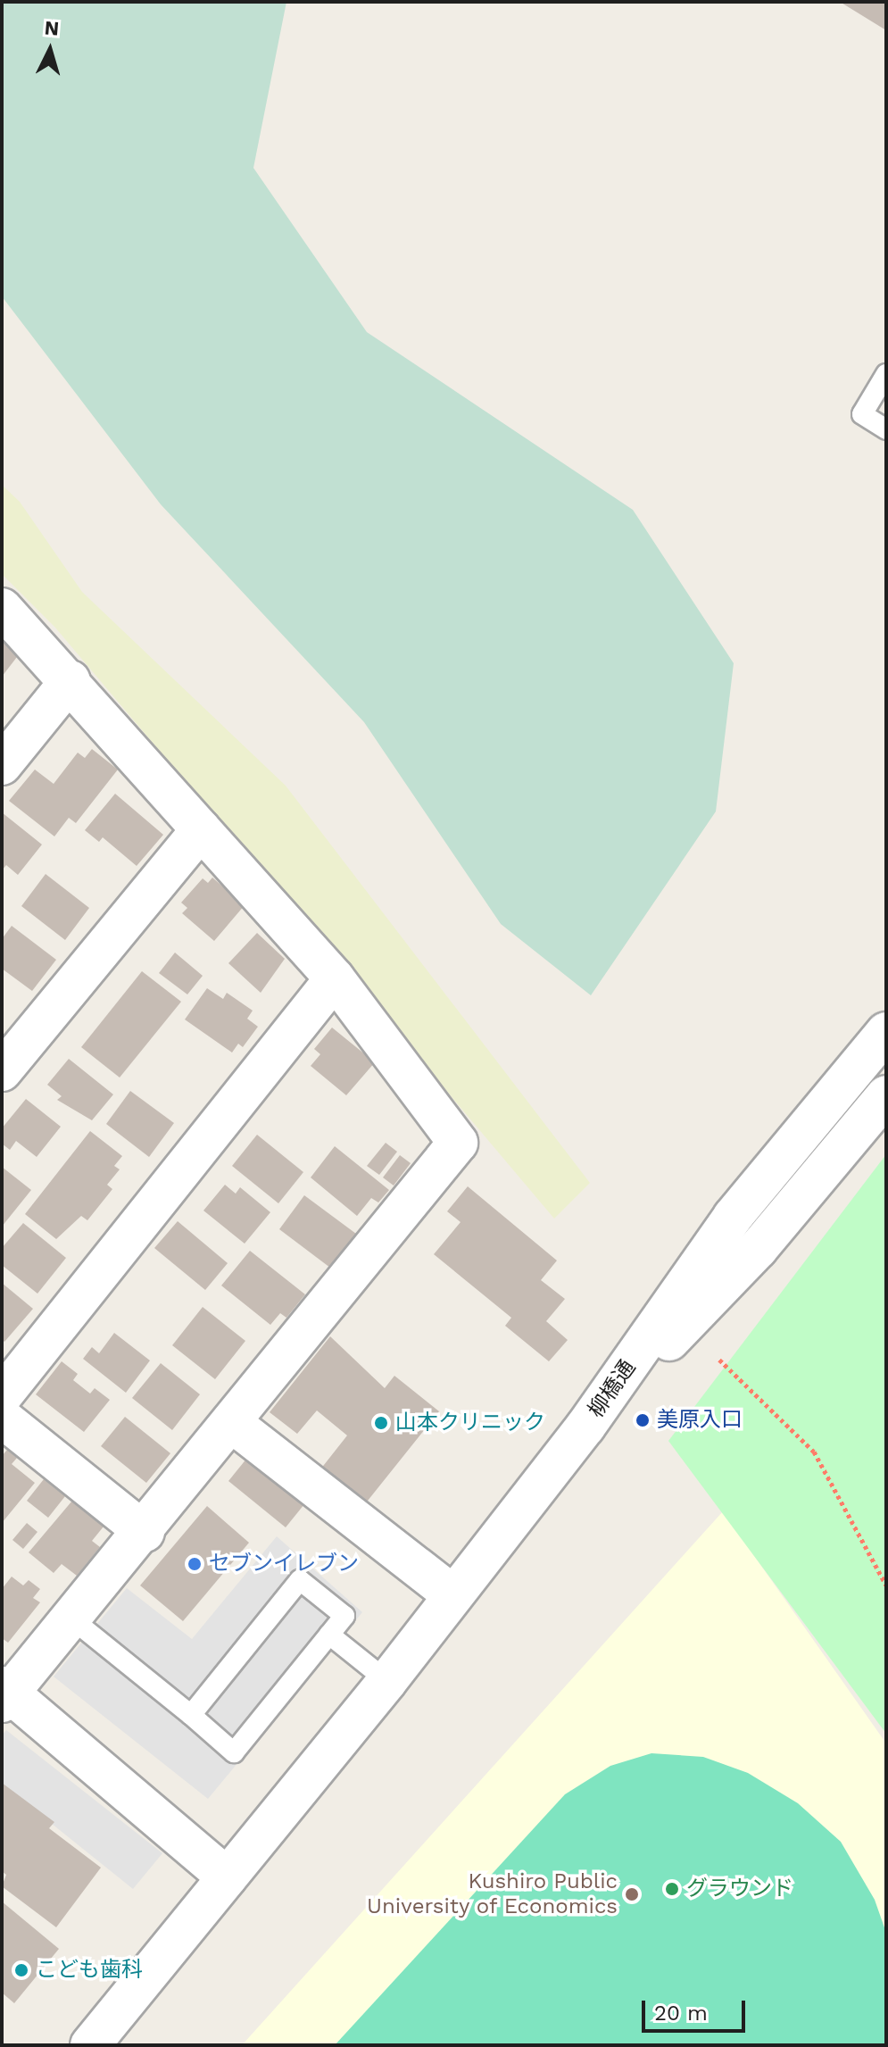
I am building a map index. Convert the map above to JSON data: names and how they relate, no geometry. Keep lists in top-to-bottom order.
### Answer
{
  "streets": {
    "street": ["柳橋通"]
  },
  "places": [
    "美原入口",
    "山本クリニック",
    "セブンイレブン",
    "グラウンド",
    "Kushiro Public University of Economics",
    "こども歯科"
  ],
  "scale_bar": "20 m",
  "north": "top"
}
